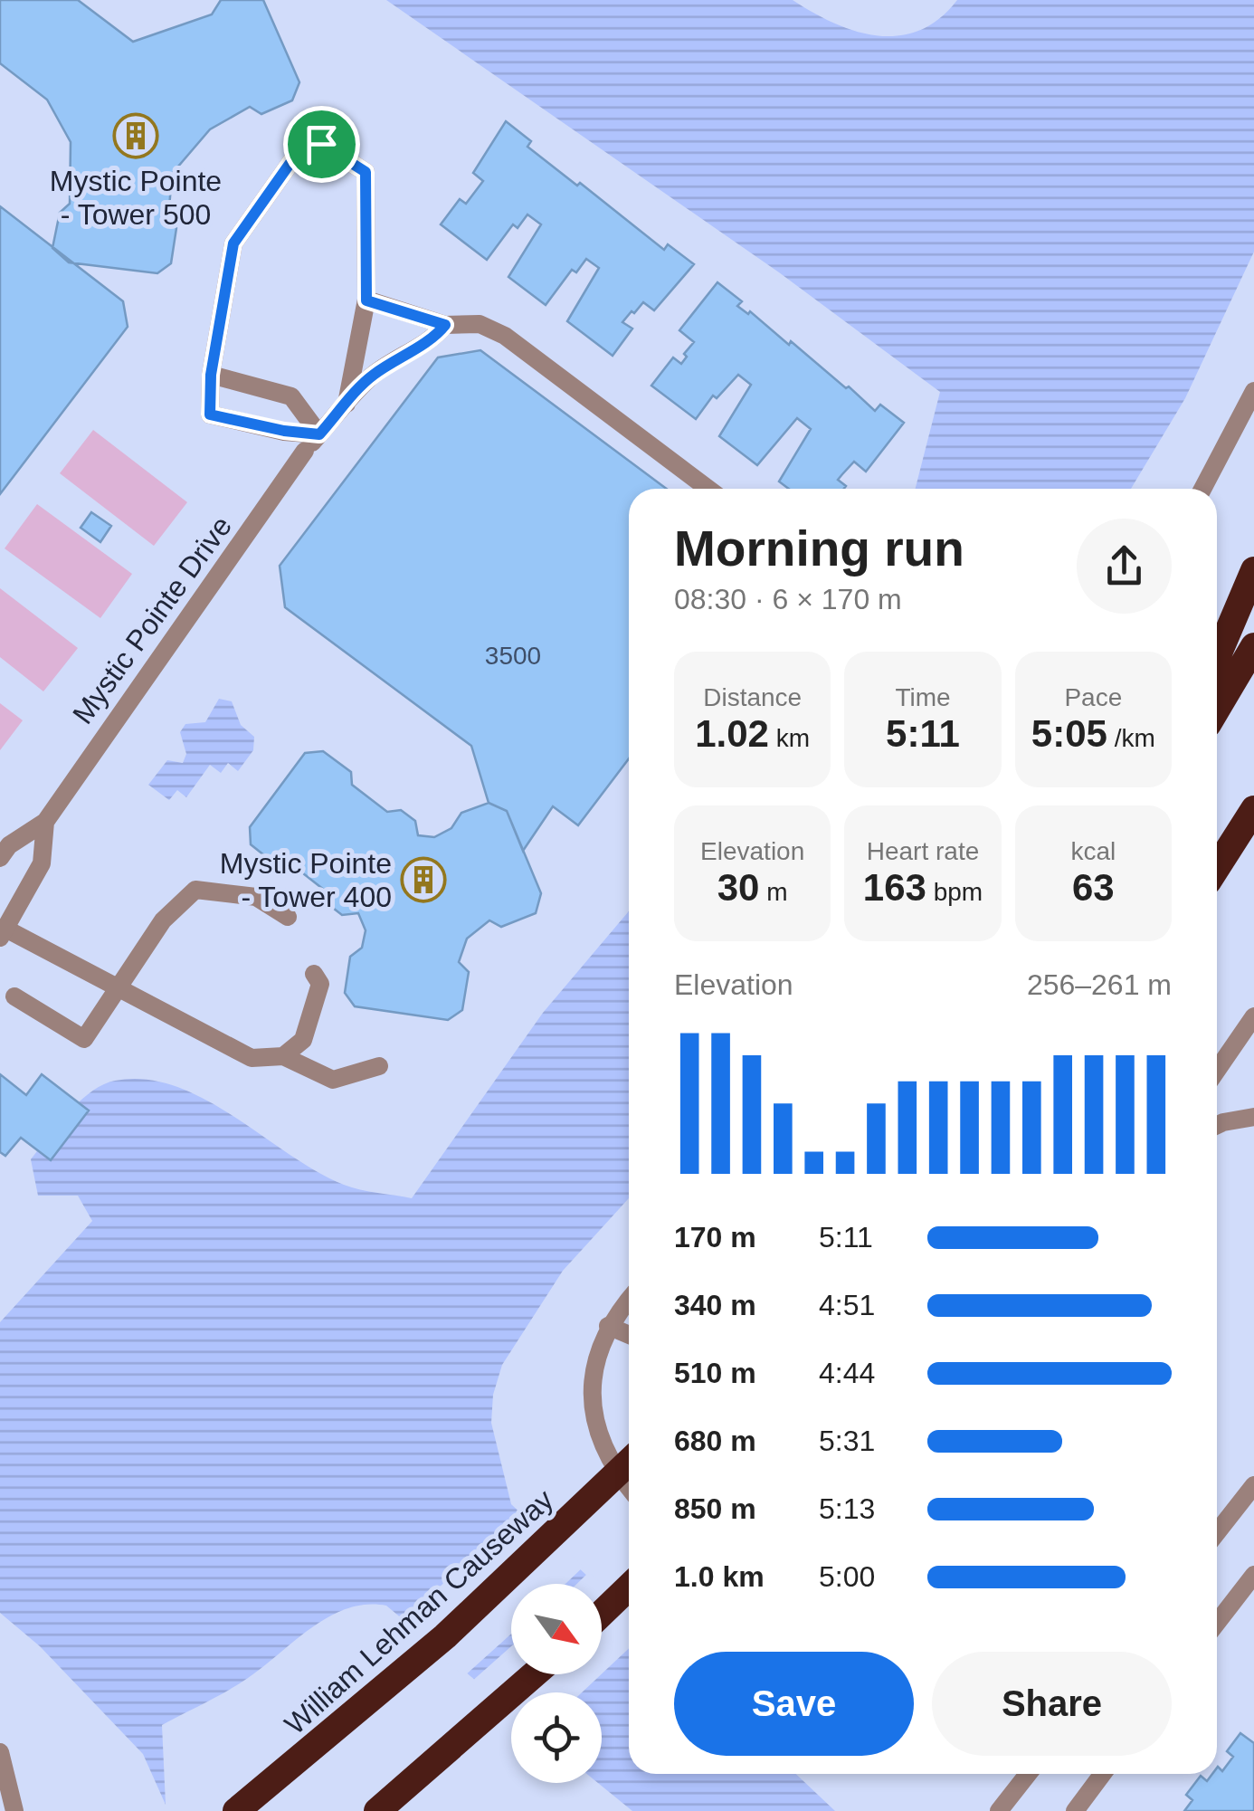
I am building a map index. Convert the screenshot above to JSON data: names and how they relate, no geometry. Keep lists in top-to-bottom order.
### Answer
{
  "streets": {
    "highway": ["William Lehman Causeway"],
    "street": ["Mystic Pointe Drive"]
  },
  "places": {
    "building": ["Mystic Pointe - Tower 500", "Mystic Pointe - Tower 400"]
  },
  "house_numbers": ["3500"],
  "north": "bottom right",
  "page": {
    "heading": ["Morning run", "08:30 · 6 × 170 m"],
    "stats": [
      ["Distance", "1.02 km"],
      ["Time", "5:11"],
      ["Pace", "5:05 /km"],
      ["Elevation", "30 m"],
      ["Heart rate", "163 bpm"],
      ["kcal", "63"]
    ],
    "chart": ["Elevation", "256–261 m"],
    "list": [
      {
        "name": "170 m",
        "note": "5:11"
      },
      {
        "name": "340 m",
        "note": "4:51"
      },
      {
        "name": "510 m",
        "note": "4:44"
      },
      {
        "name": "680 m",
        "note": "5:31"
      },
      {
        "name": "850 m",
        "note": "5:13"
      },
      {
        "name": "1.0 km",
        "note": "5:00"
      }
    ],
    "buttons": ["Save", "Share"]
  }
}
